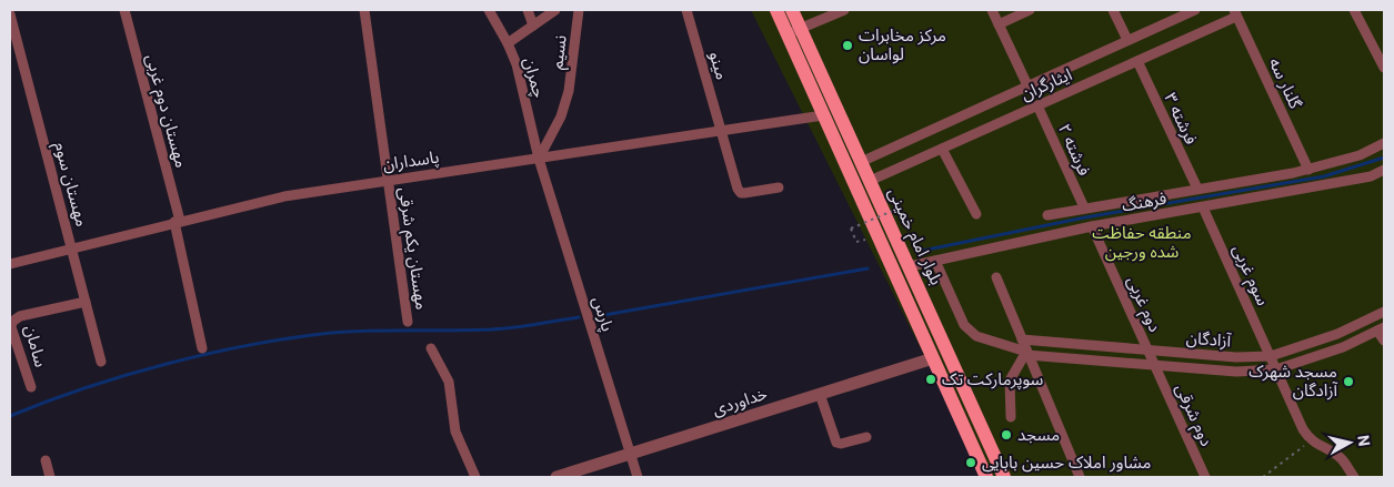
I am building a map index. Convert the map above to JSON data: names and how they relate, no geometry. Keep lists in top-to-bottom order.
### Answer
{
  "streets": {
    "main road": ["بلوار امام خمینی"],
    "street": [
      "نسیم",
      "مینو",
      "چمران",
      "گلنار سه",
      "ایثارگران",
      "مهستان دوم غربی",
      "فرشته ۳",
      "فرشته ۲",
      "پاسداران",
      "مهستان سوم",
      "فرهنگ",
      "مهستان یکم شرقی",
      "سوم غربی",
      "دوم غربی",
      "پارس",
      "آزادگان",
      "سامان",
      "خداوردی",
      "دوم شرقی"
    ]
  },
  "crossings": [
    ["نسیم", "چمران"],
    ["نسیم", "پاسداران"],
    ["نسیم", "پارس"],
    ["مینو", "پاسداران"],
    ["چمران", "پاسداران"],
    ["چمران", "پارس"],
    ["گلنار سه", "ایثارگران"],
    ["ایثارگران", "فرشته ۳"],
    ["ایثارگران", "فرشته ۲"],
    ["ایثارگران", "بلوار امام خمینی"],
    ["مهستان دوم غربی", "پاسداران"],
    ["پاسداران", "مهستان سوم"],
    ["پاسداران", "بلوار امام خمینی"],
    ["پاسداران", "مهستان یکم شرقی"],
    ["پاسداران", "پارس"],
    ["مهستان سوم", "سامان"],
    ["فرهنگ", "بلوار امام خمینی"],
    ["فرهنگ", "سوم غربی"],
    ["فرهنگ", "دوم غربی"],
    ["فرهنگ", "آزادگان"],
    ["بلوار امام خمینی", "خداوردی"],
    ["سوم غربی", "آزادگان"],
    ["دوم غربی", "آزادگان"],
    ["دوم غربی", "دوم شرقی"],
    ["پارس", "خداوردی"],
    ["آزادگان", "دوم شرقی"]
  ],
  "parks": ["منطقه حفاظت شده ورجین"],
  "places": [
    "مرکز مخابرات لواسان",
    "سوپرمارکت تک",
    "مسجد شهرک آزادگان",
    "مسجد",
    "مشاور املاک حسین بابایی"
  ],
  "north": "right"
}
